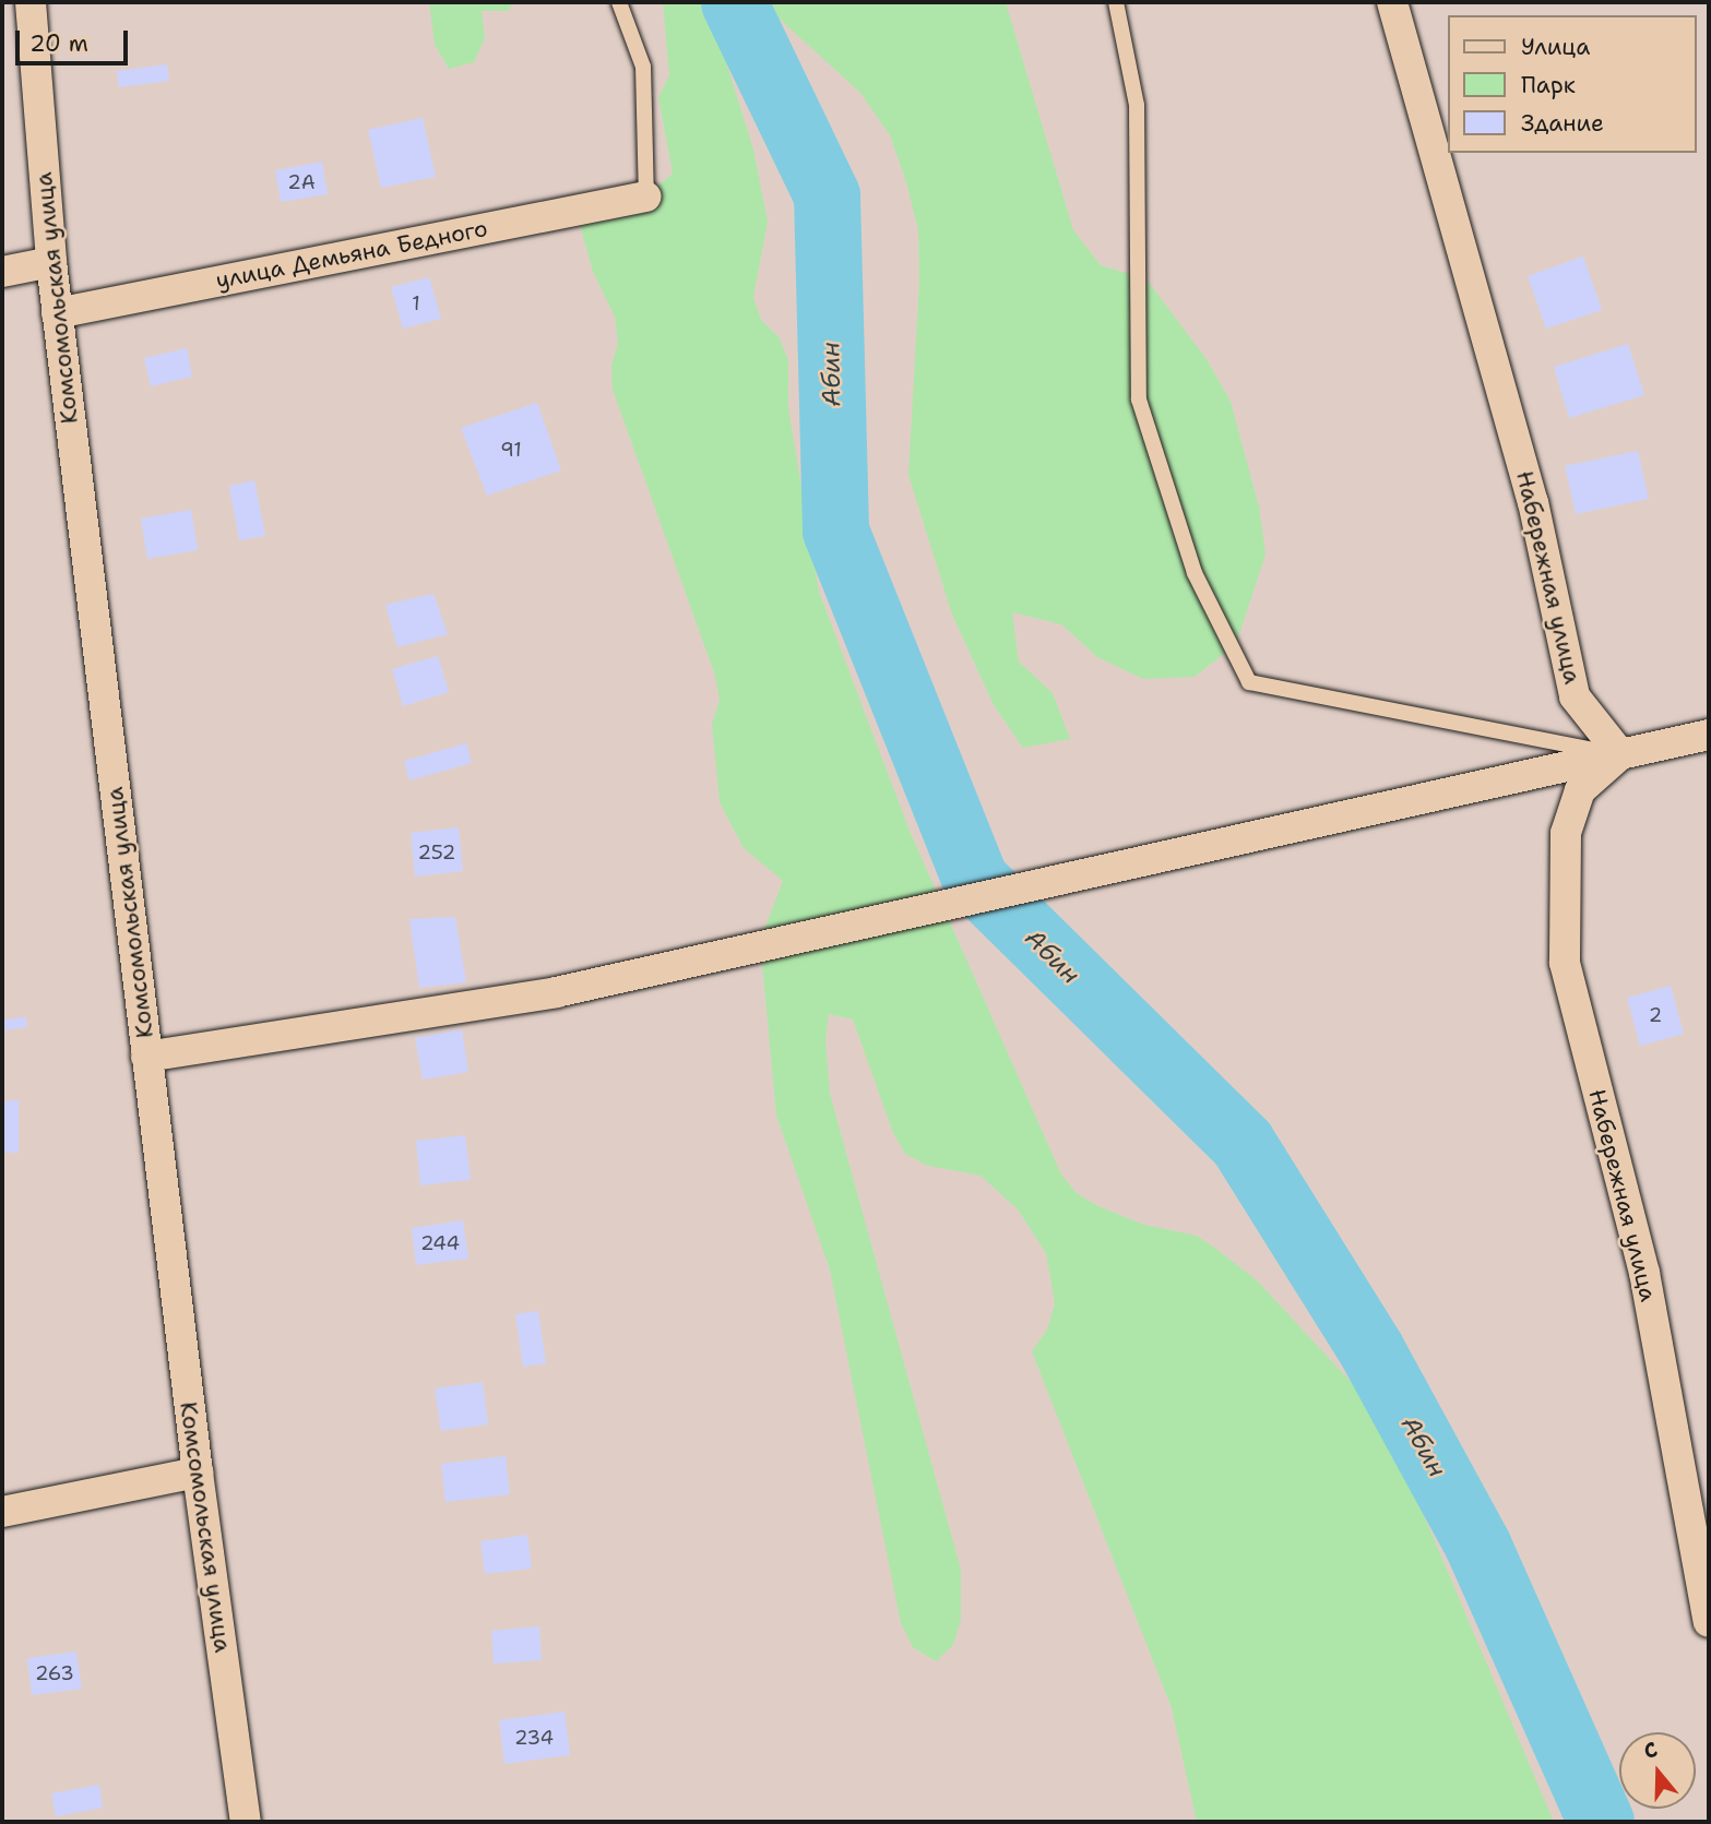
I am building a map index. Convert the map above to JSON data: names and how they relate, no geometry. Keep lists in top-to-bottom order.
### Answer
{
  "streets": {
    "street": ["улица Демьяна Бедного", "Комсомольская улица", "Набережная улица"]
  },
  "crossings": [
    ["улица Демьяна Бедного", "Комсомольская улица"]
  ],
  "water": ["Абин"],
  "house_numbers": [
    "2А",
    "1",
    "91",
    "252",
    "2",
    "244",
    "263",
    "234"
  ],
  "legend": ["Улица", "Парк", "Здание"],
  "scale_bar": "20 m",
  "north": "top"
}
